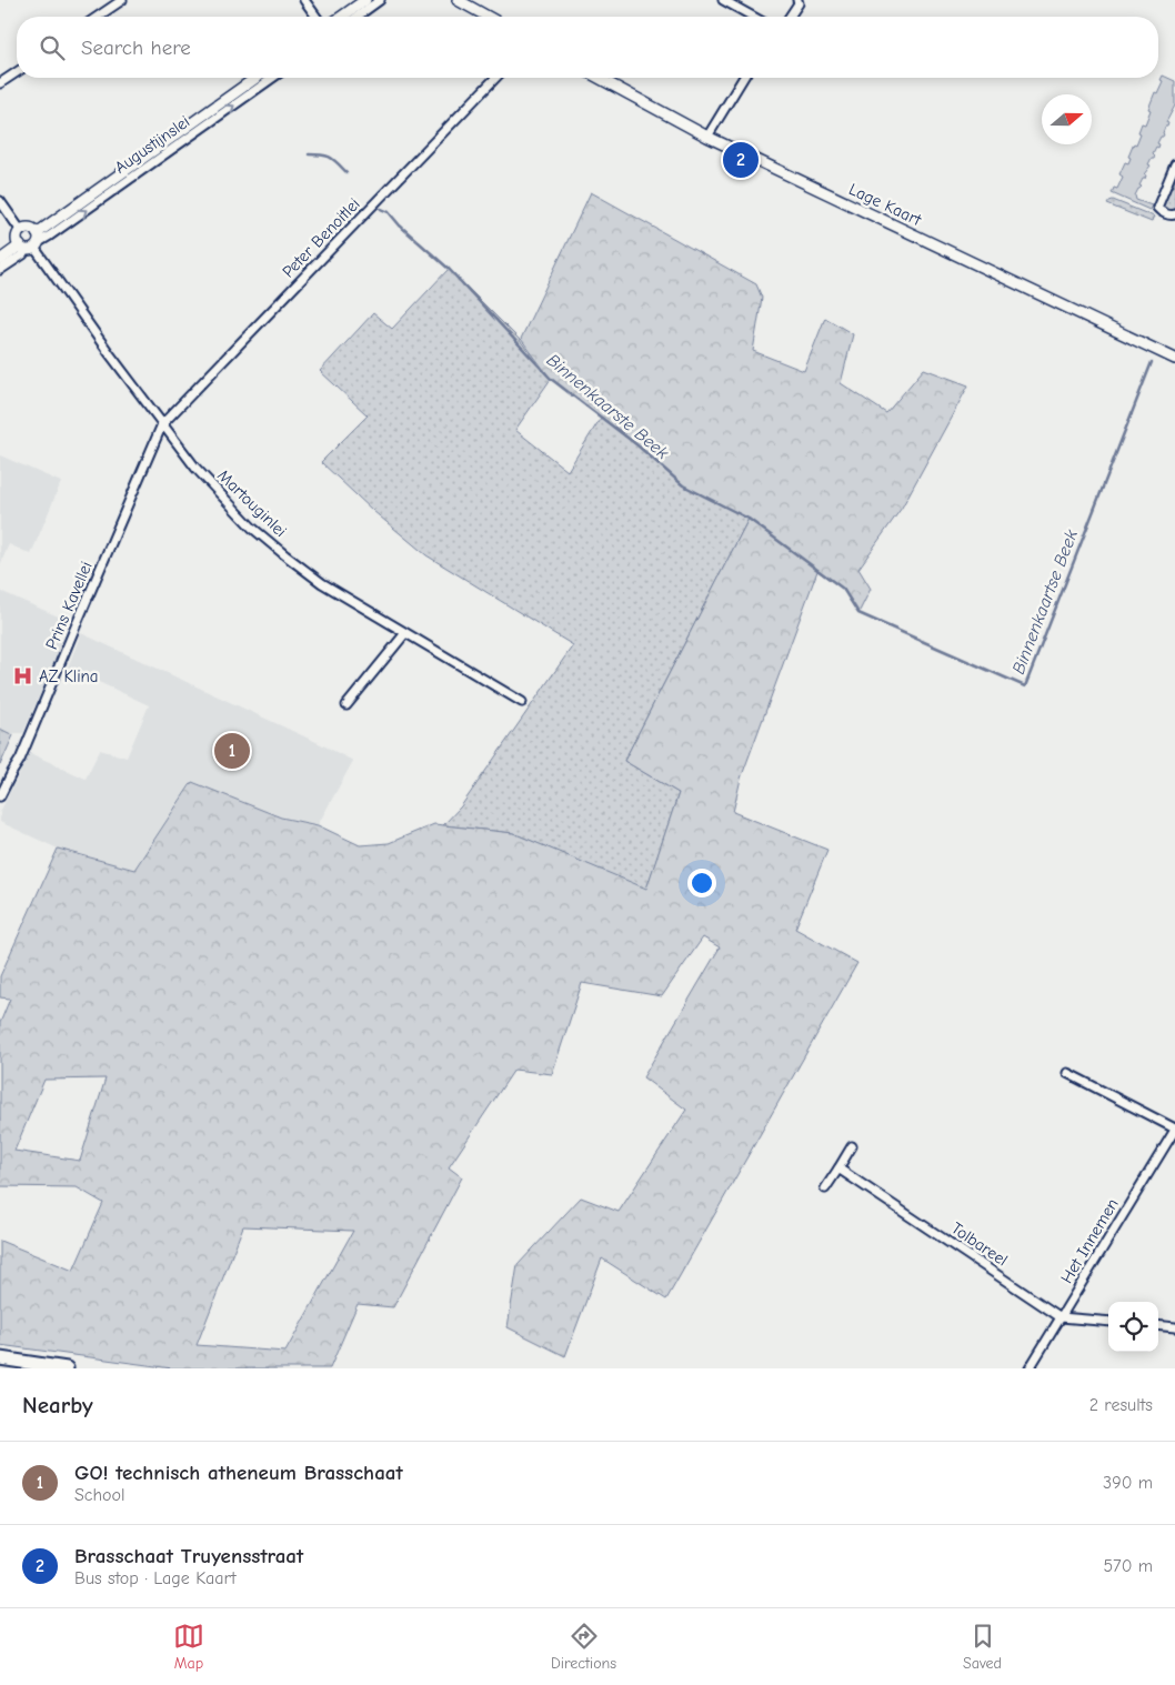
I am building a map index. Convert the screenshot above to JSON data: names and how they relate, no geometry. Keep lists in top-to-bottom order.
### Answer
{
  "streets": {
    "street": [
      "Augustijnslei",
      "Lage Kaart",
      "Peter Benoitlei",
      "Martouginlei",
      "Prins Kavellei",
      "Het Innemen",
      "Tolbareel"
    ]
  },
  "crossings": [
    ["Augustijnslei", "Martouginlei"],
    ["Peter Benoitlei", "Martouginlei"],
    ["Peter Benoitlei", "Prins Kavellei"],
    ["Martouginlei", "Prins Kavellei"],
    ["Het Innemen", "Tolbareel"]
  ],
  "water": ["Binnenkaarste Beek", "Binnenkaartse Beek"],
  "places": {
    "hospital": ["AZ Klina"]
  },
  "north": "right",
  "page": {
    "search": "Search here",
    "pins": ["2", "1"],
    "heading": ["Nearby", "2 results"],
    "list": [
      {
        "mark": "1",
        "name": "GO! technisch atheneum Brasschaat",
        "note": "School",
        "value": "390 m"
      },
      {
        "mark": "2",
        "name": "Brasschaat Truyensstraat",
        "note": "Bus stop · Lage Kaart",
        "value": "570 m"
      }
    ],
    "nav": ["Map", "Directions", "Saved"]
  }
}
